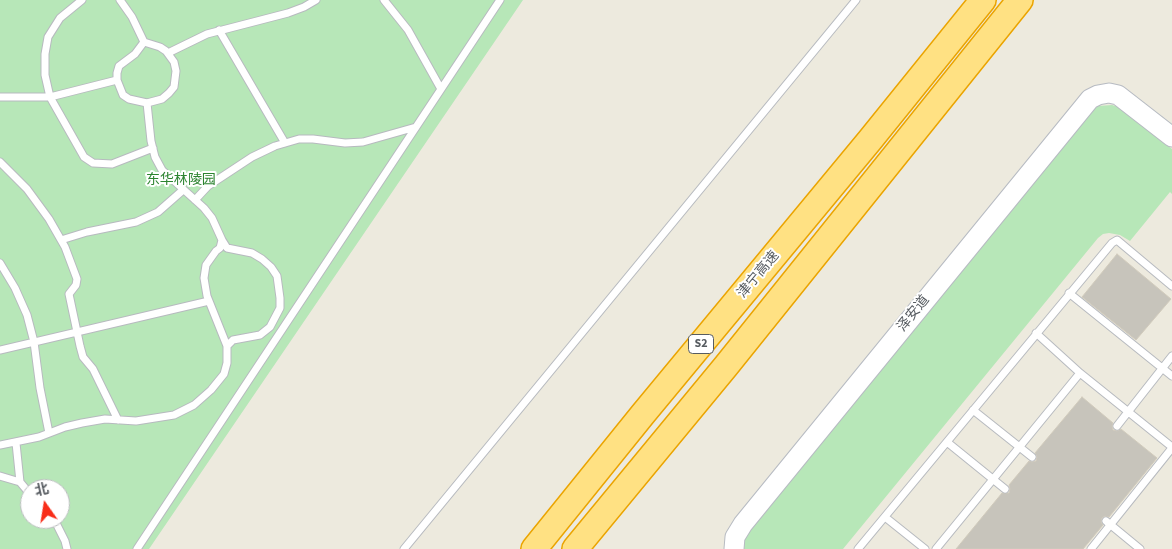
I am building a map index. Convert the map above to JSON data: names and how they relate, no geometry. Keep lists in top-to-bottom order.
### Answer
{
  "streets": {
    "highway": ["津宁高速", "S2"],
    "street": ["泽安道"]
  },
  "parks": ["东华林陵园"],
  "north": "top"
}
